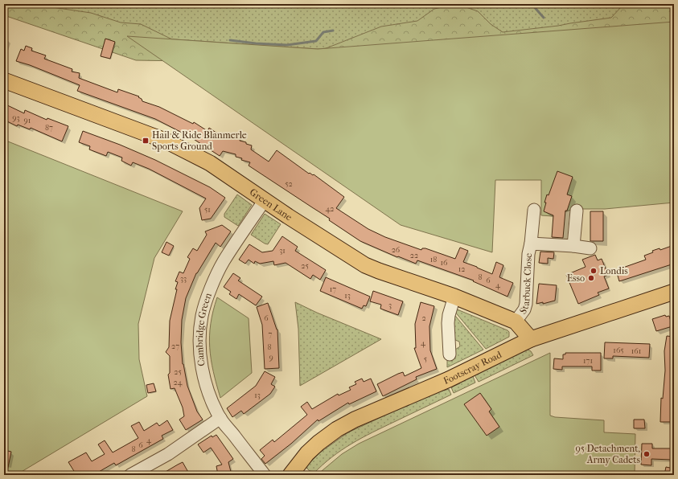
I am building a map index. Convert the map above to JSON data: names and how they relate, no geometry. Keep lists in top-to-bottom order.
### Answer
{
  "streets": {
    "main road": ["Green Lane", "Footscray Road"],
    "street": ["Starbuck Close", "Cambridge Green"]
  },
  "crossings": [
    ["Green Lane", "Starbuck Close"],
    ["Green Lane", "Cambridge Green"],
    ["Green Lane", "Footscray Road"]
  ],
  "places": {
    "transit": ["Hail & Ride Blanmerle Sports Ground"],
    "other": ["Londis", "Esso", "95 Detachment, Army Cadets"]
  },
  "house_numbers": [
    "93",
    "91",
    "87",
    "52",
    "42",
    "51",
    "26",
    "31",
    "22",
    "18",
    "16",
    "25",
    "12",
    "8",
    "33",
    "6",
    "4",
    "17",
    "13",
    "3",
    "6",
    "2",
    "7",
    "4",
    "27",
    "8",
    "165",
    "161",
    "9",
    "5",
    "171",
    "25",
    "24",
    "13",
    "4",
    "6",
    "8"
  ]
}
